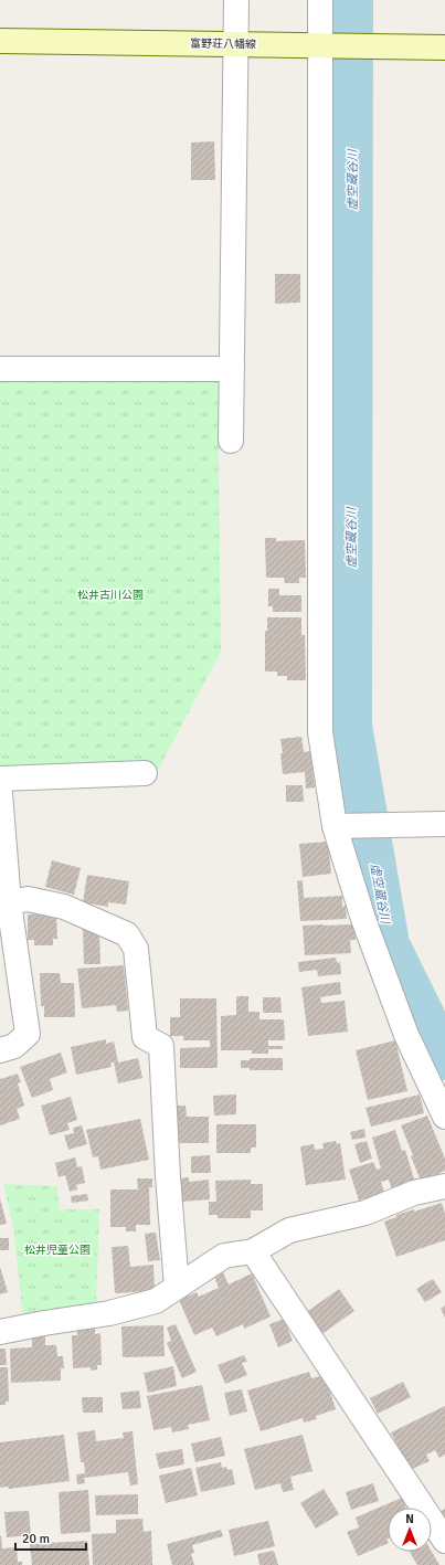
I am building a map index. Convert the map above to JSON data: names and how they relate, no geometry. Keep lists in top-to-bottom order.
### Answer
{
  "streets": {
    "main road": ["富野荘八幡線"]
  },
  "water": ["虚空蔵谷川"],
  "parks": ["松井古川公園", "松井児童公園"],
  "scale_bar": "20 m",
  "north": "top"
}
